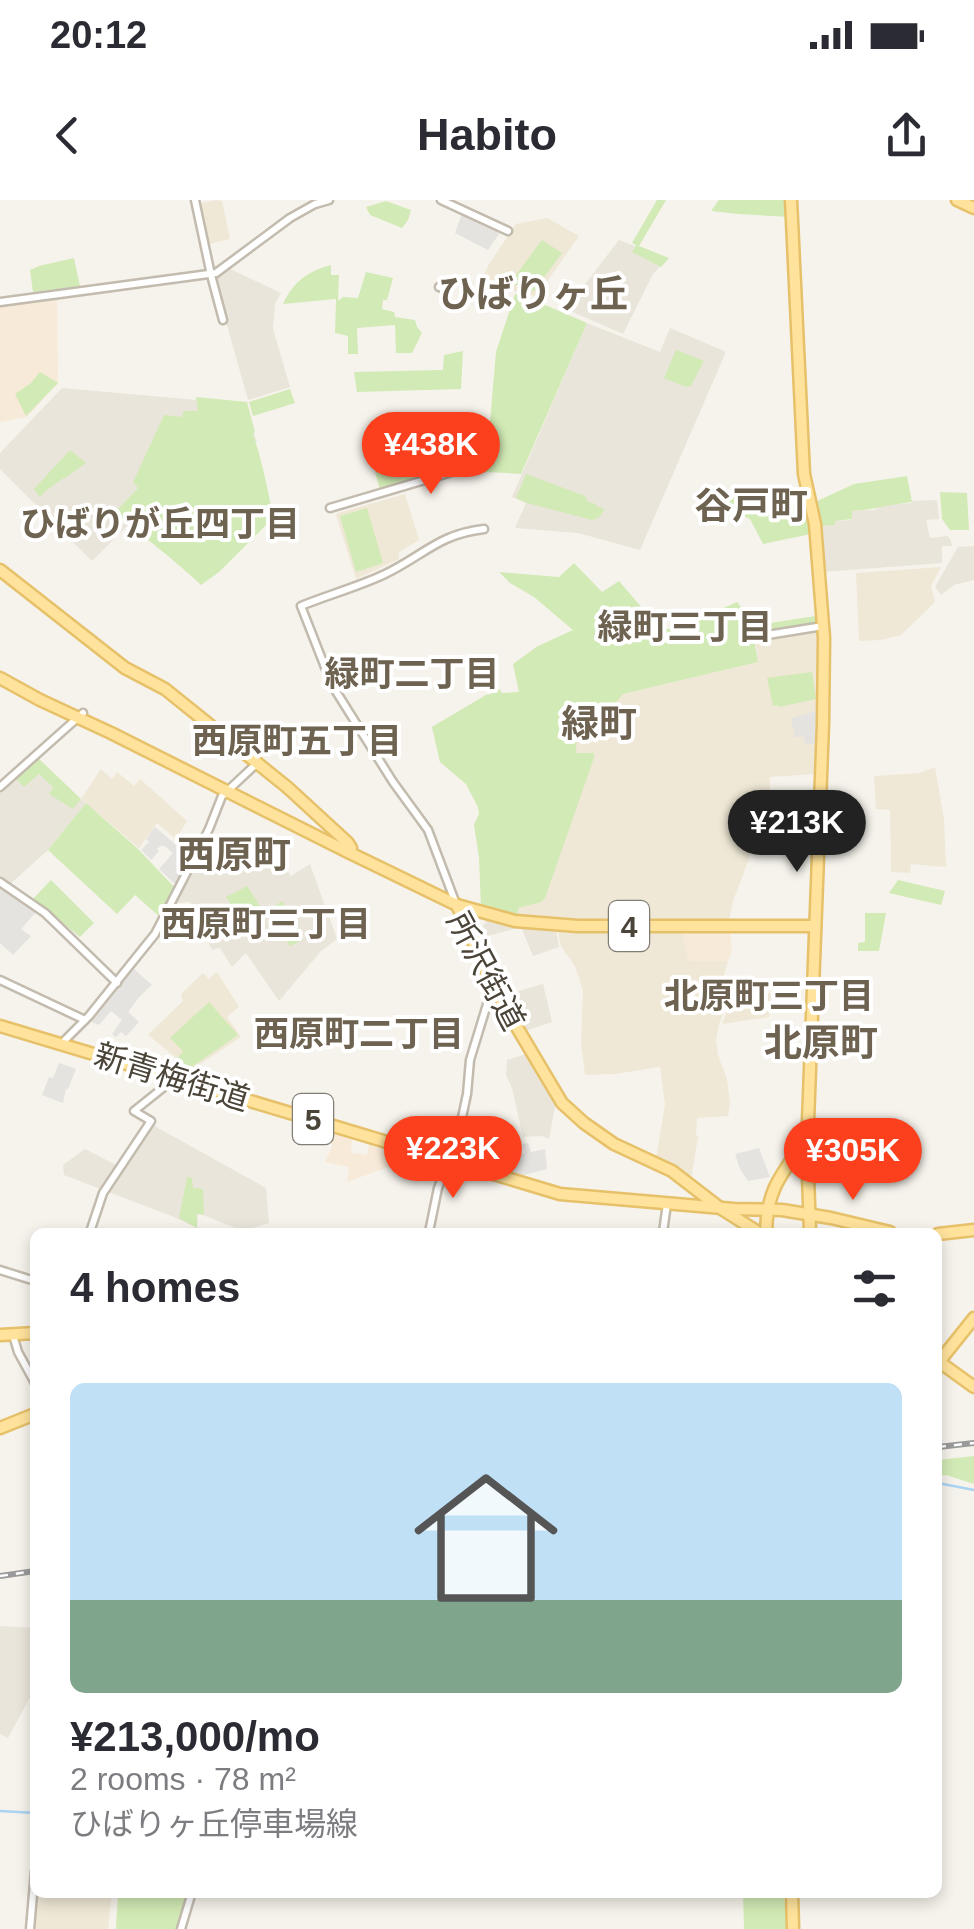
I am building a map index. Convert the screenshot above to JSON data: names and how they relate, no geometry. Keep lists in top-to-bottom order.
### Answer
{
  "streets": {
    "main road": [
      "4",
      "所沢街道",
      "新青梅街道",
      "5"
    ]
  },
  "crossings": [
    ["4", "所沢街道"],
    ["所沢街道", "新青梅街道"]
  ],
  "districts": [
    "ひばりヶ丘",
    "谷戸町",
    "ひばりが丘四丁目",
    "緑町三丁目",
    "緑町二丁目",
    "緑町",
    "西原町五丁目",
    "西原町",
    "西原町三丁目",
    "北原町三丁目",
    "西原町二丁目",
    "北原町"
  ],
  "page": {
    "status": "20:12",
    "header": "Habito",
    "price": [
      "¥438K",
      "¥213K",
      "¥223K",
      "¥305K"
    ],
    "heading": "4 homes",
    "list": [
      {
        "name": "¥213,000/mo",
        "note": "2 rooms · 78 m² · ひばりヶ丘停車場線"
      }
    ]
  }
}
